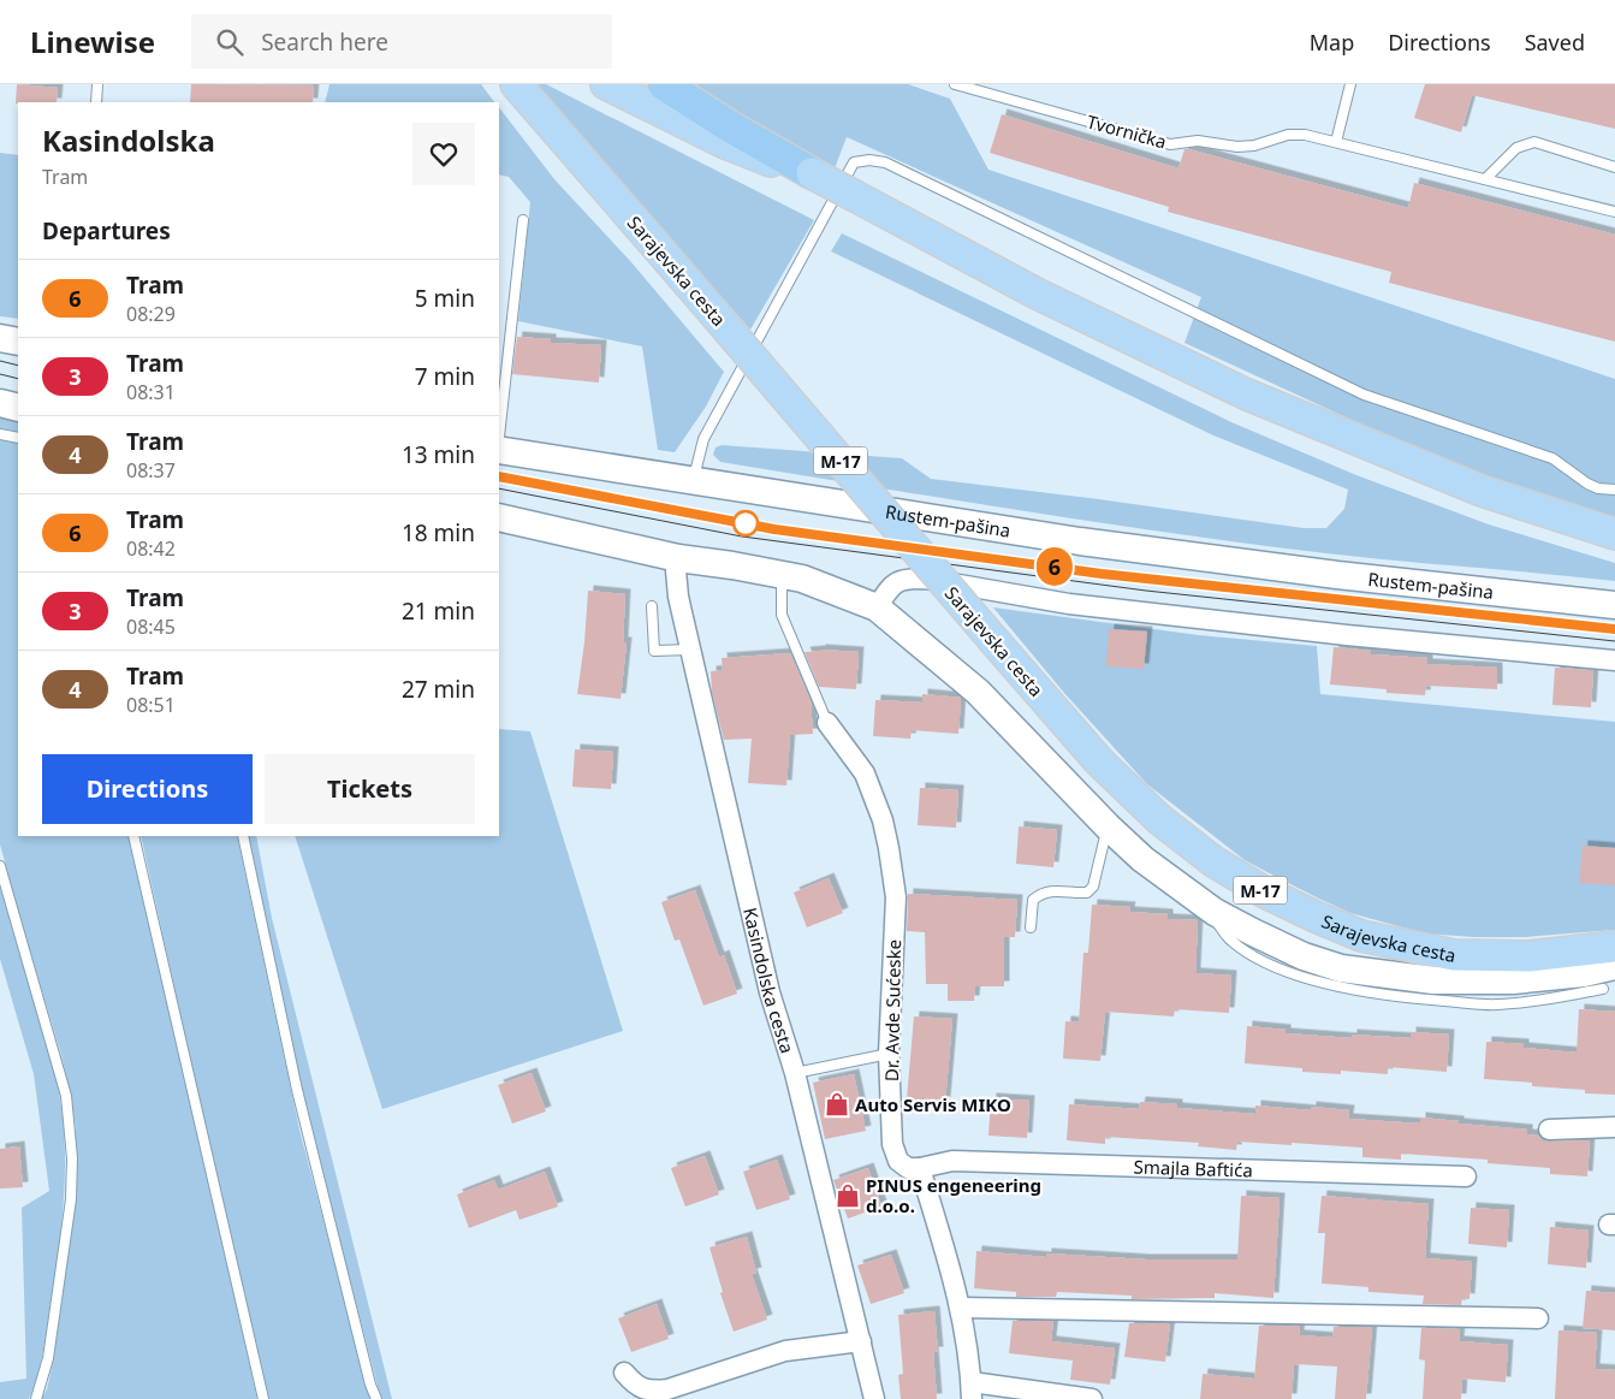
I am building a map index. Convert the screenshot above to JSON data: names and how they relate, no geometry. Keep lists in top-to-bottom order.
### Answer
{
  "streets": {
    "main road": ["Sarajevska cesta", "M-17", "Rustem-pašina"],
    "street": ["Kasindolska cesta", "Dr. Avde Sućeske", "Smajla Baftića"],
    "lane": ["Tvornička"]
  },
  "crossings": [
    ["Dr. Avde Sućeske", "Smajla Baftića"]
  ],
  "places": {
    "shop": ["Auto Servis MIKO", "PINUS engeneering d.o.o."]
  },
  "lines": ["tram line 6"],
  "page": {
    "header": "Linewise",
    "search": "Search here",
    "nav": ["Map", "Directions", "Saved"],
    "on_map": "6",
    "heading": [
      ["Kasindolska", "Tram"],
      "Departures"
    ],
    "list": [
      {
        "mark": "6",
        "name": "Tram",
        "note": "08:29",
        "value": "5 min"
      },
      {
        "mark": "3",
        "name": "Tram",
        "note": "08:31",
        "value": "7 min"
      },
      {
        "mark": "4",
        "name": "Tram",
        "note": "08:37",
        "value": "13 min"
      },
      {
        "mark": "6",
        "name": "Tram",
        "note": "08:42",
        "value": "18 min"
      },
      {
        "mark": "3",
        "name": "Tram",
        "note": "08:45",
        "value": "21 min"
      },
      {
        "mark": "4",
        "name": "Tram",
        "note": "08:51",
        "value": "27 min"
      }
    ],
    "buttons": ["Directions", "Tickets"]
  }
}
